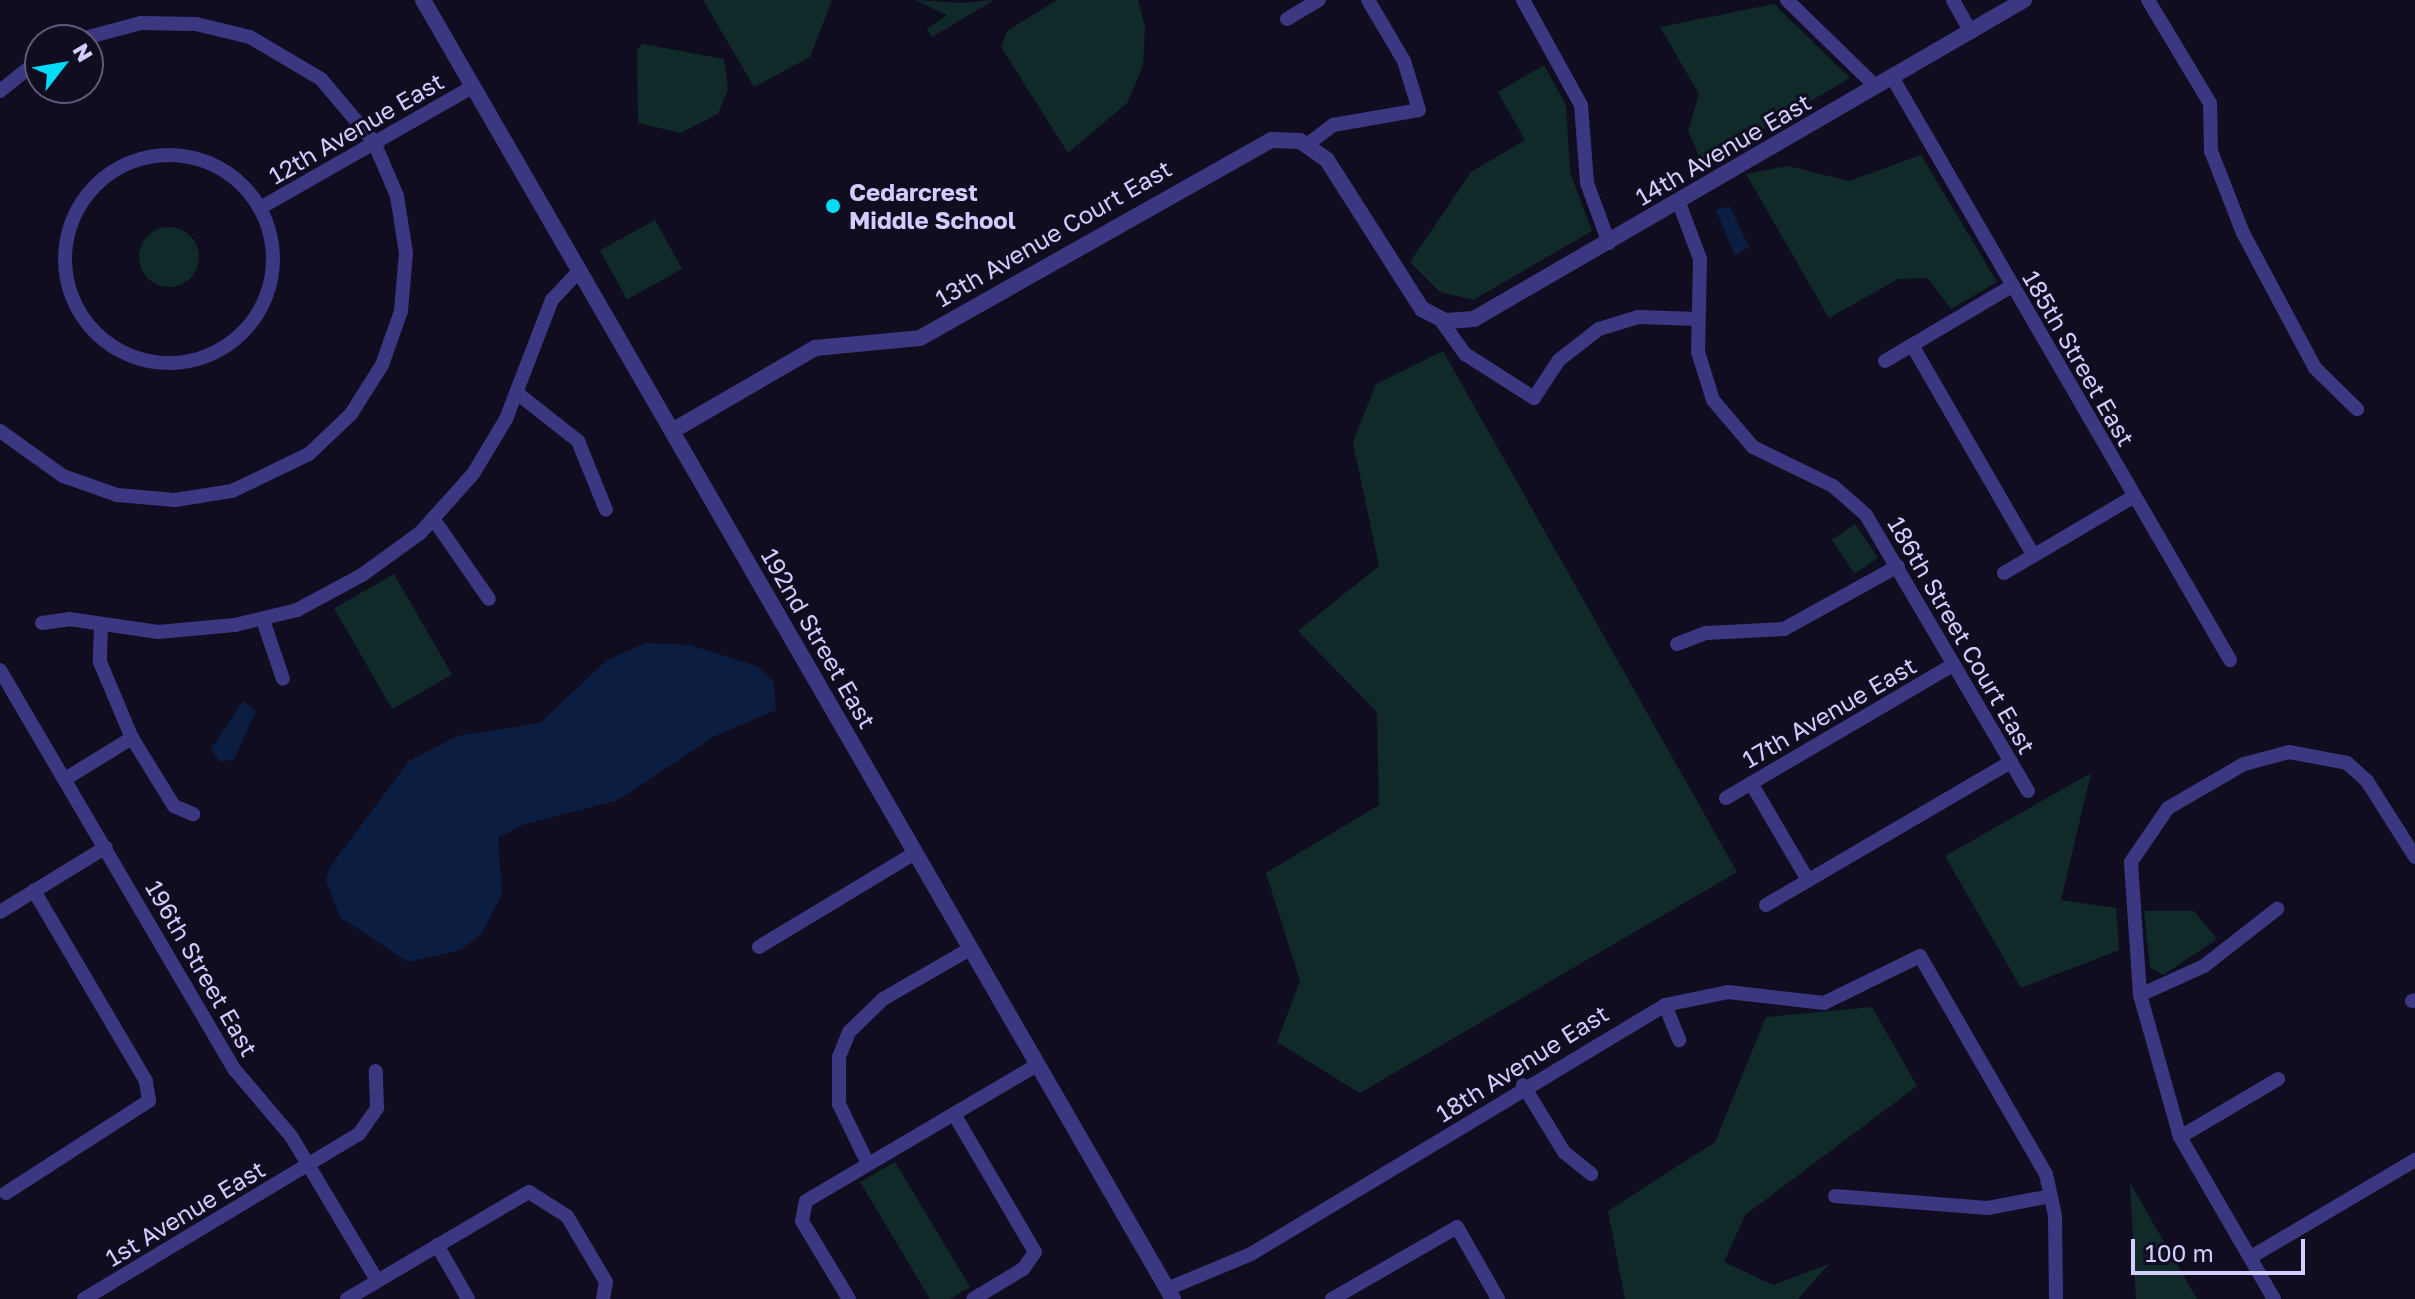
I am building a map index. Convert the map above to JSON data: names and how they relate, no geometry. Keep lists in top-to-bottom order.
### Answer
{
  "streets": {
    "street": [
      "12th Avenue East",
      "14th Avenue East",
      "13th Avenue Court East",
      "185th Street East",
      "186th Street Court East",
      "192nd Street East",
      "17th Avenue East",
      "196th Street East",
      "18th Avenue East",
      "1st Avenue East"
    ]
  },
  "crossings": [
    ["12th Avenue East", "192nd Street East"],
    ["14th Avenue East", "185th Street East"],
    ["14th Avenue East", "186th Street Court East"],
    ["13th Avenue Court East", "192nd Street East"],
    ["186th Street Court East", "17th Avenue East"],
    ["192nd Street East", "18th Avenue East"],
    ["196th Street East", "1st Avenue East"]
  ],
  "places": ["Cedarcrest Middle School"],
  "scale_bar": "100 m",
  "north": "top right"
}
